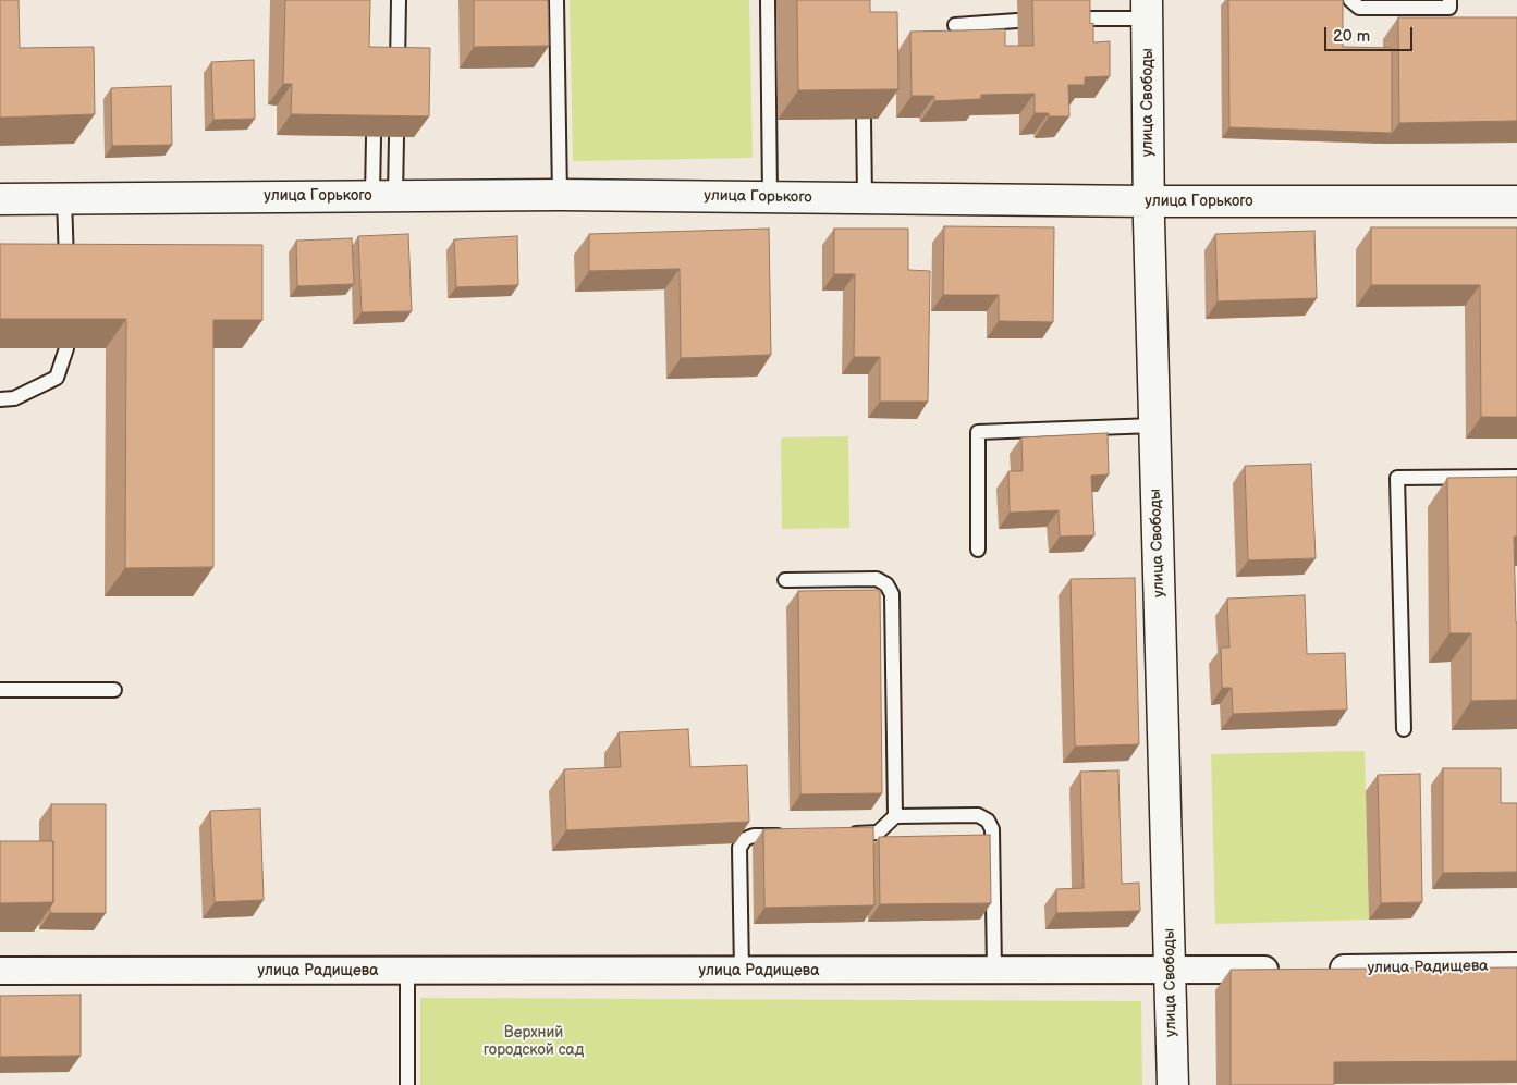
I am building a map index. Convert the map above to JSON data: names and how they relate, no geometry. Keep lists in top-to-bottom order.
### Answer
{
  "streets": {
    "street": ["улица Свободы", "улица Горького", "улица Радищева"]
  },
  "crossings": [
    ["улица Свободы", "улица Горького"],
    ["улица Свободы", "улица Радищева"]
  ],
  "parks": ["Верхний городской сад"],
  "scale_bar": "20 m"
}
